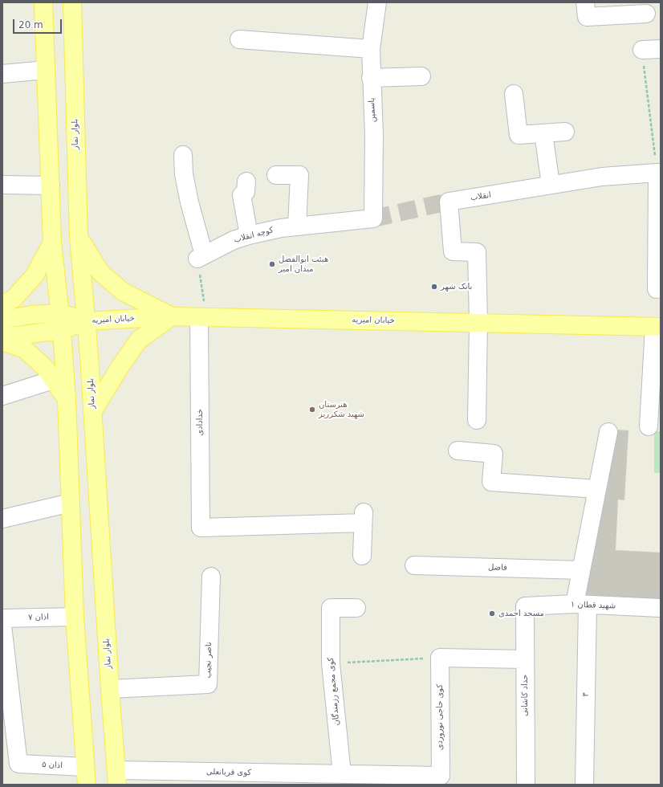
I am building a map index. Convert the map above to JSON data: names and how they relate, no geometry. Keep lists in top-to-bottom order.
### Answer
{
  "streets": {
    "main road": ["بلوار نماز", "خیابان امیریه"],
    "street": [
      "یاسمین",
      "انقلاب",
      "کوچه انقلاب",
      "خدادادی",
      "فاضل",
      "شهید قطان ۱",
      "اذان ۷",
      "ناصر نجیب",
      "کوی مجمع رزمندگان",
      "۳",
      "حداد کاشانی",
      "کوی حاجی نوروردی",
      "اذان ۵",
      "کوی قربانعلی"
    ]
  },
  "crossings": [
    ["یاسمین", "کوچه انقلاب"],
    ["بلوار نماز", "خیابان امیریه"],
    ["بلوار نماز", "ناصر نجیب"],
    ["بلوار نماز", "کوی قربانعلی"],
    ["انقلاب", "خیابان امیریه"],
    ["خیابان امیریه", "خدادادی"],
    ["فاضل", "۳"],
    ["شهید قطان ۱", "۳"],
    ["شهید قطان ۱", "حداد کاشانی"],
    ["کوی مجمع رزمندگان", "کوی قربانعلی"],
    ["کوی حاجی نوروردی", "کوی قربانعلی"]
  ],
  "places": [
    "هیئت ابوالفضل میدان امیر",
    "بانک شهر",
    "هنرستان شهید شکرریز",
    "مسجد احمدی"
  ],
  "scale_bar": "20 m"
}
